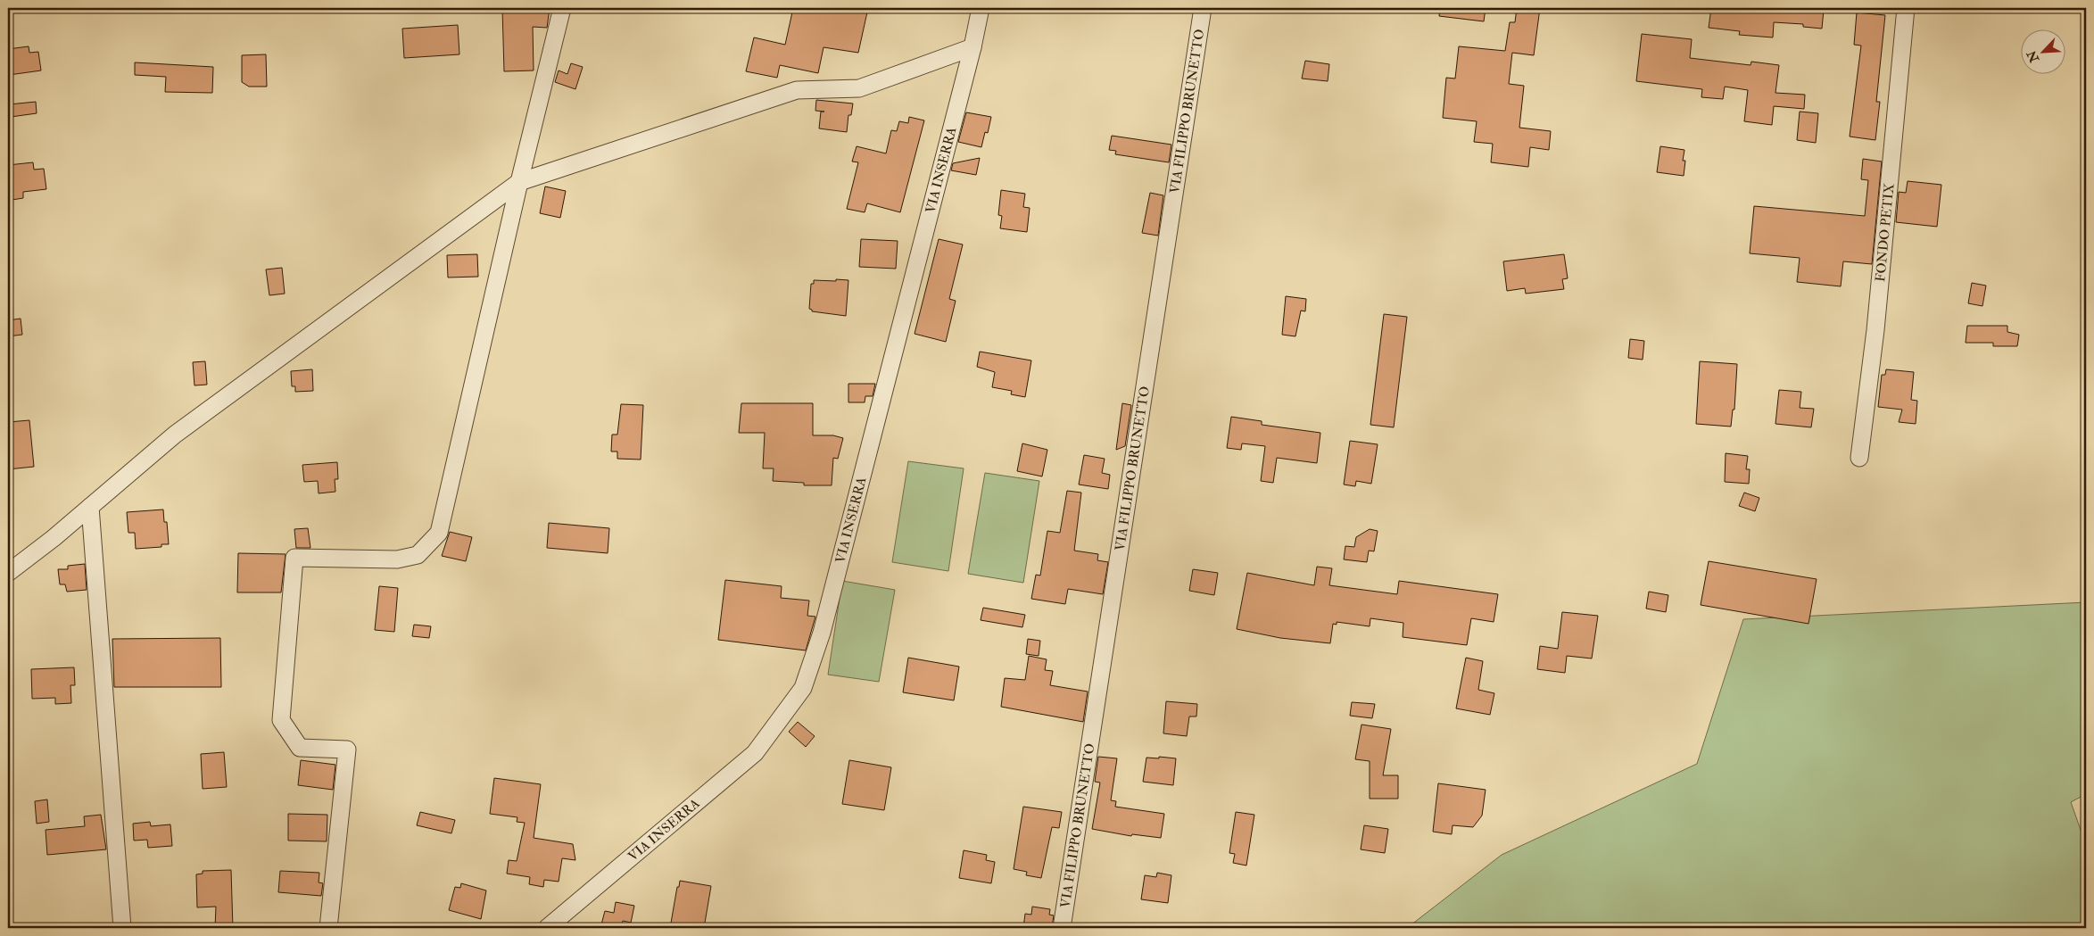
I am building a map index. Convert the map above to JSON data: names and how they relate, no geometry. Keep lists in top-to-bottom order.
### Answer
{
  "streets": {
    "street": ["VIA FILIPPO BRUNETTO", "VIA INSERRA", "FONDO PETIX"]
  },
  "north": "bottom left"
}
